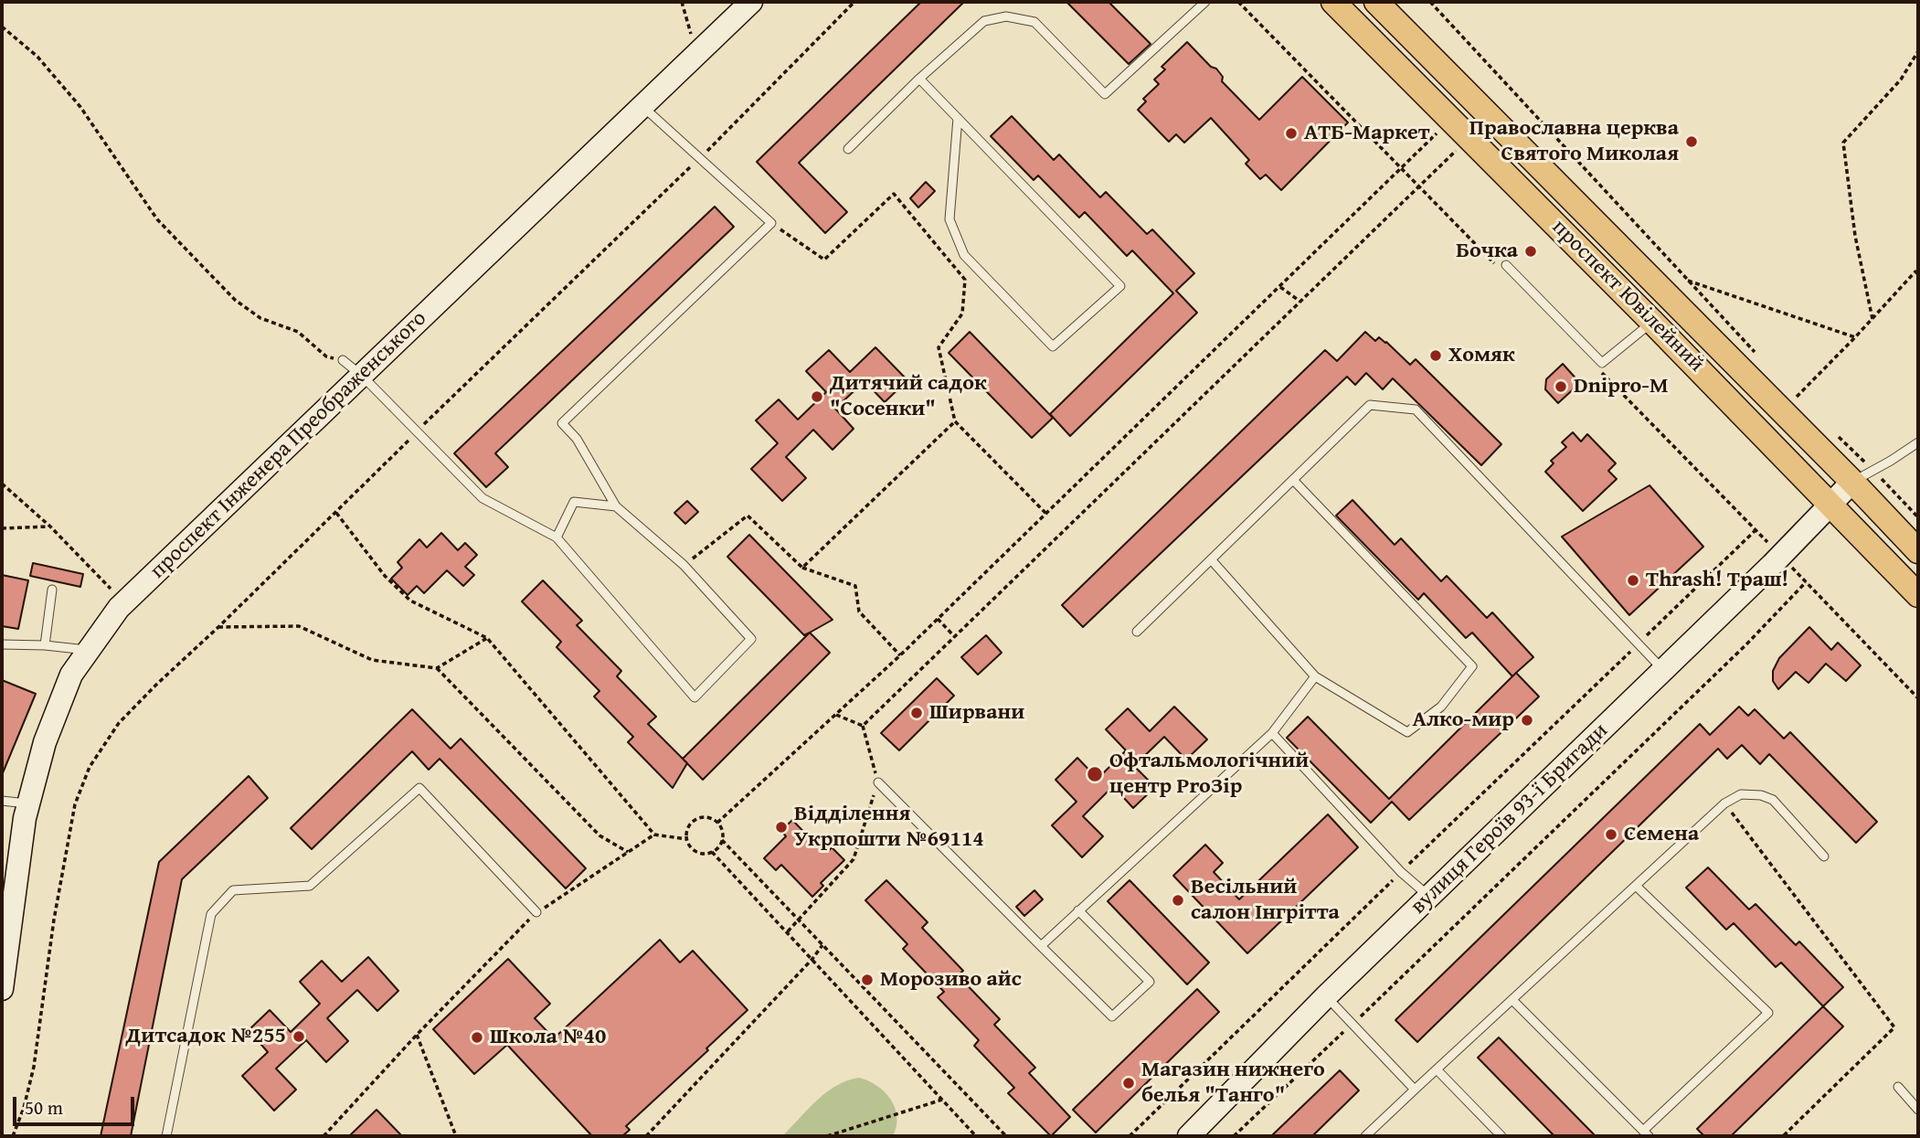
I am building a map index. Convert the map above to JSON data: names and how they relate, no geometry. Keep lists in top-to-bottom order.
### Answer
{
  "streets": {
    "main road": ["проспект Ювілейний", "проспект Інженера Преображенського", "вулиця Героїв 93-ї Бригади"]
  },
  "crossings": [
    ["проспект Ювілейний", "вулиця Героїв 93-ї Бригади"]
  ],
  "places": [
    "АТБ-Маркет",
    "Православна церква Святого Миколая",
    "Бочка",
    "Хомяк",
    "Dnipro-M",
    "Дитячий садок \"Сосенки\"",
    "Thrash! Траш!",
    "Ширвани",
    "Алко-мир",
    "Офтальмологічний центр ProЗір",
    "Відділення Укрпошти №69114",
    "Семена",
    "Весільний салон Інгрітта",
    "Морозиво айс",
    "Дитсадок №255",
    "Школа №40",
    "Магазин нижнего белья \"Танго\""
  ],
  "scale_bar": "50 m"
}
